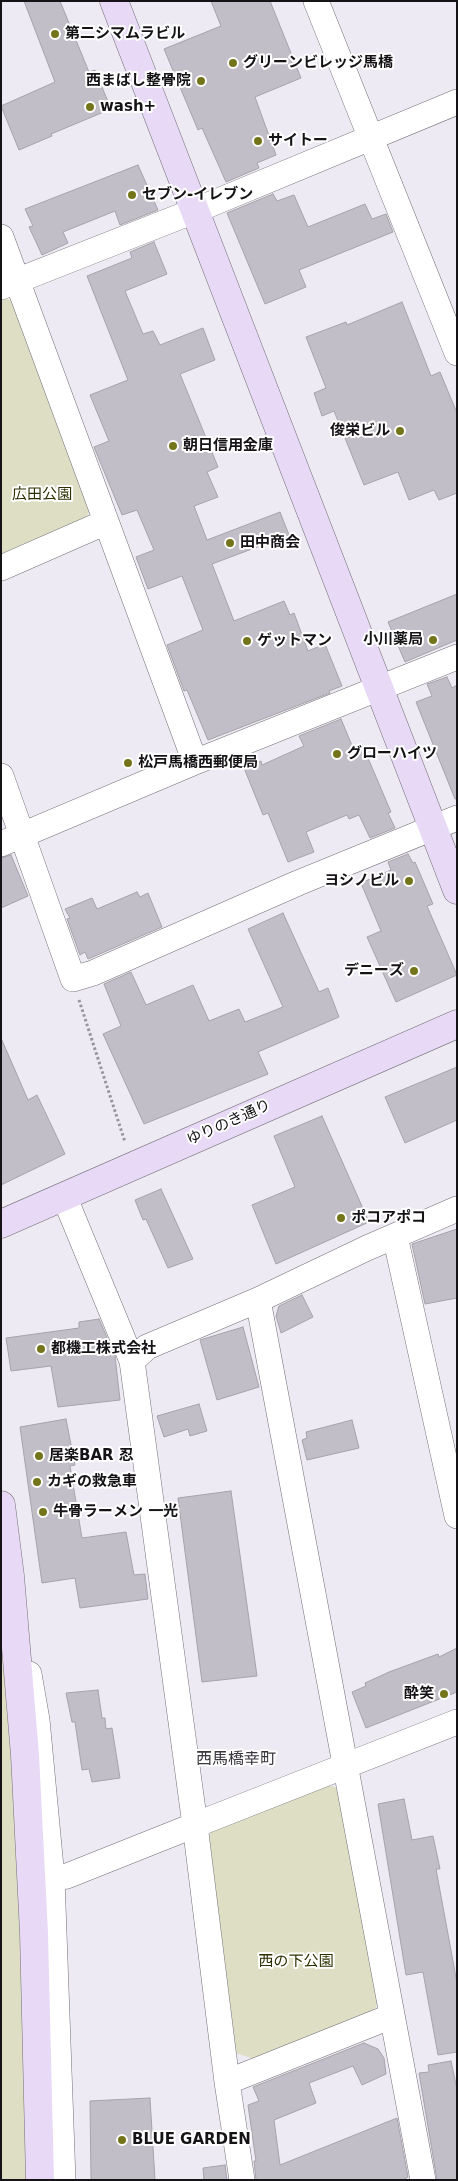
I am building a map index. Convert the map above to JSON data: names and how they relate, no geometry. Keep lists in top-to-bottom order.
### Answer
{
  "streets": {
    "street": ["ゆりのき通り"]
  },
  "districts": ["西馬橋幸町"],
  "parks": ["広田公園", "西の下公園"],
  "places": [
    "第二シマムラビル",
    "グリーンビレッジ馬橋",
    "西まばし整骨院",
    "wash+",
    "サイトー",
    "セブン-イレブン",
    "俊栄ビル",
    "朝日信用金庫",
    "田中商会",
    "小川薬局",
    "ゲットマン",
    "グローハイツ",
    "松戸馬橋西郵便局",
    "ヨシノビル",
    "デニーズ",
    "ポコアポコ",
    "都機工株式会社",
    "居楽BAR 忍",
    "カギの救急車",
    "牛骨ラーメン 一光",
    "酔笑",
    "BLUE GARDEN"
  ]
}
